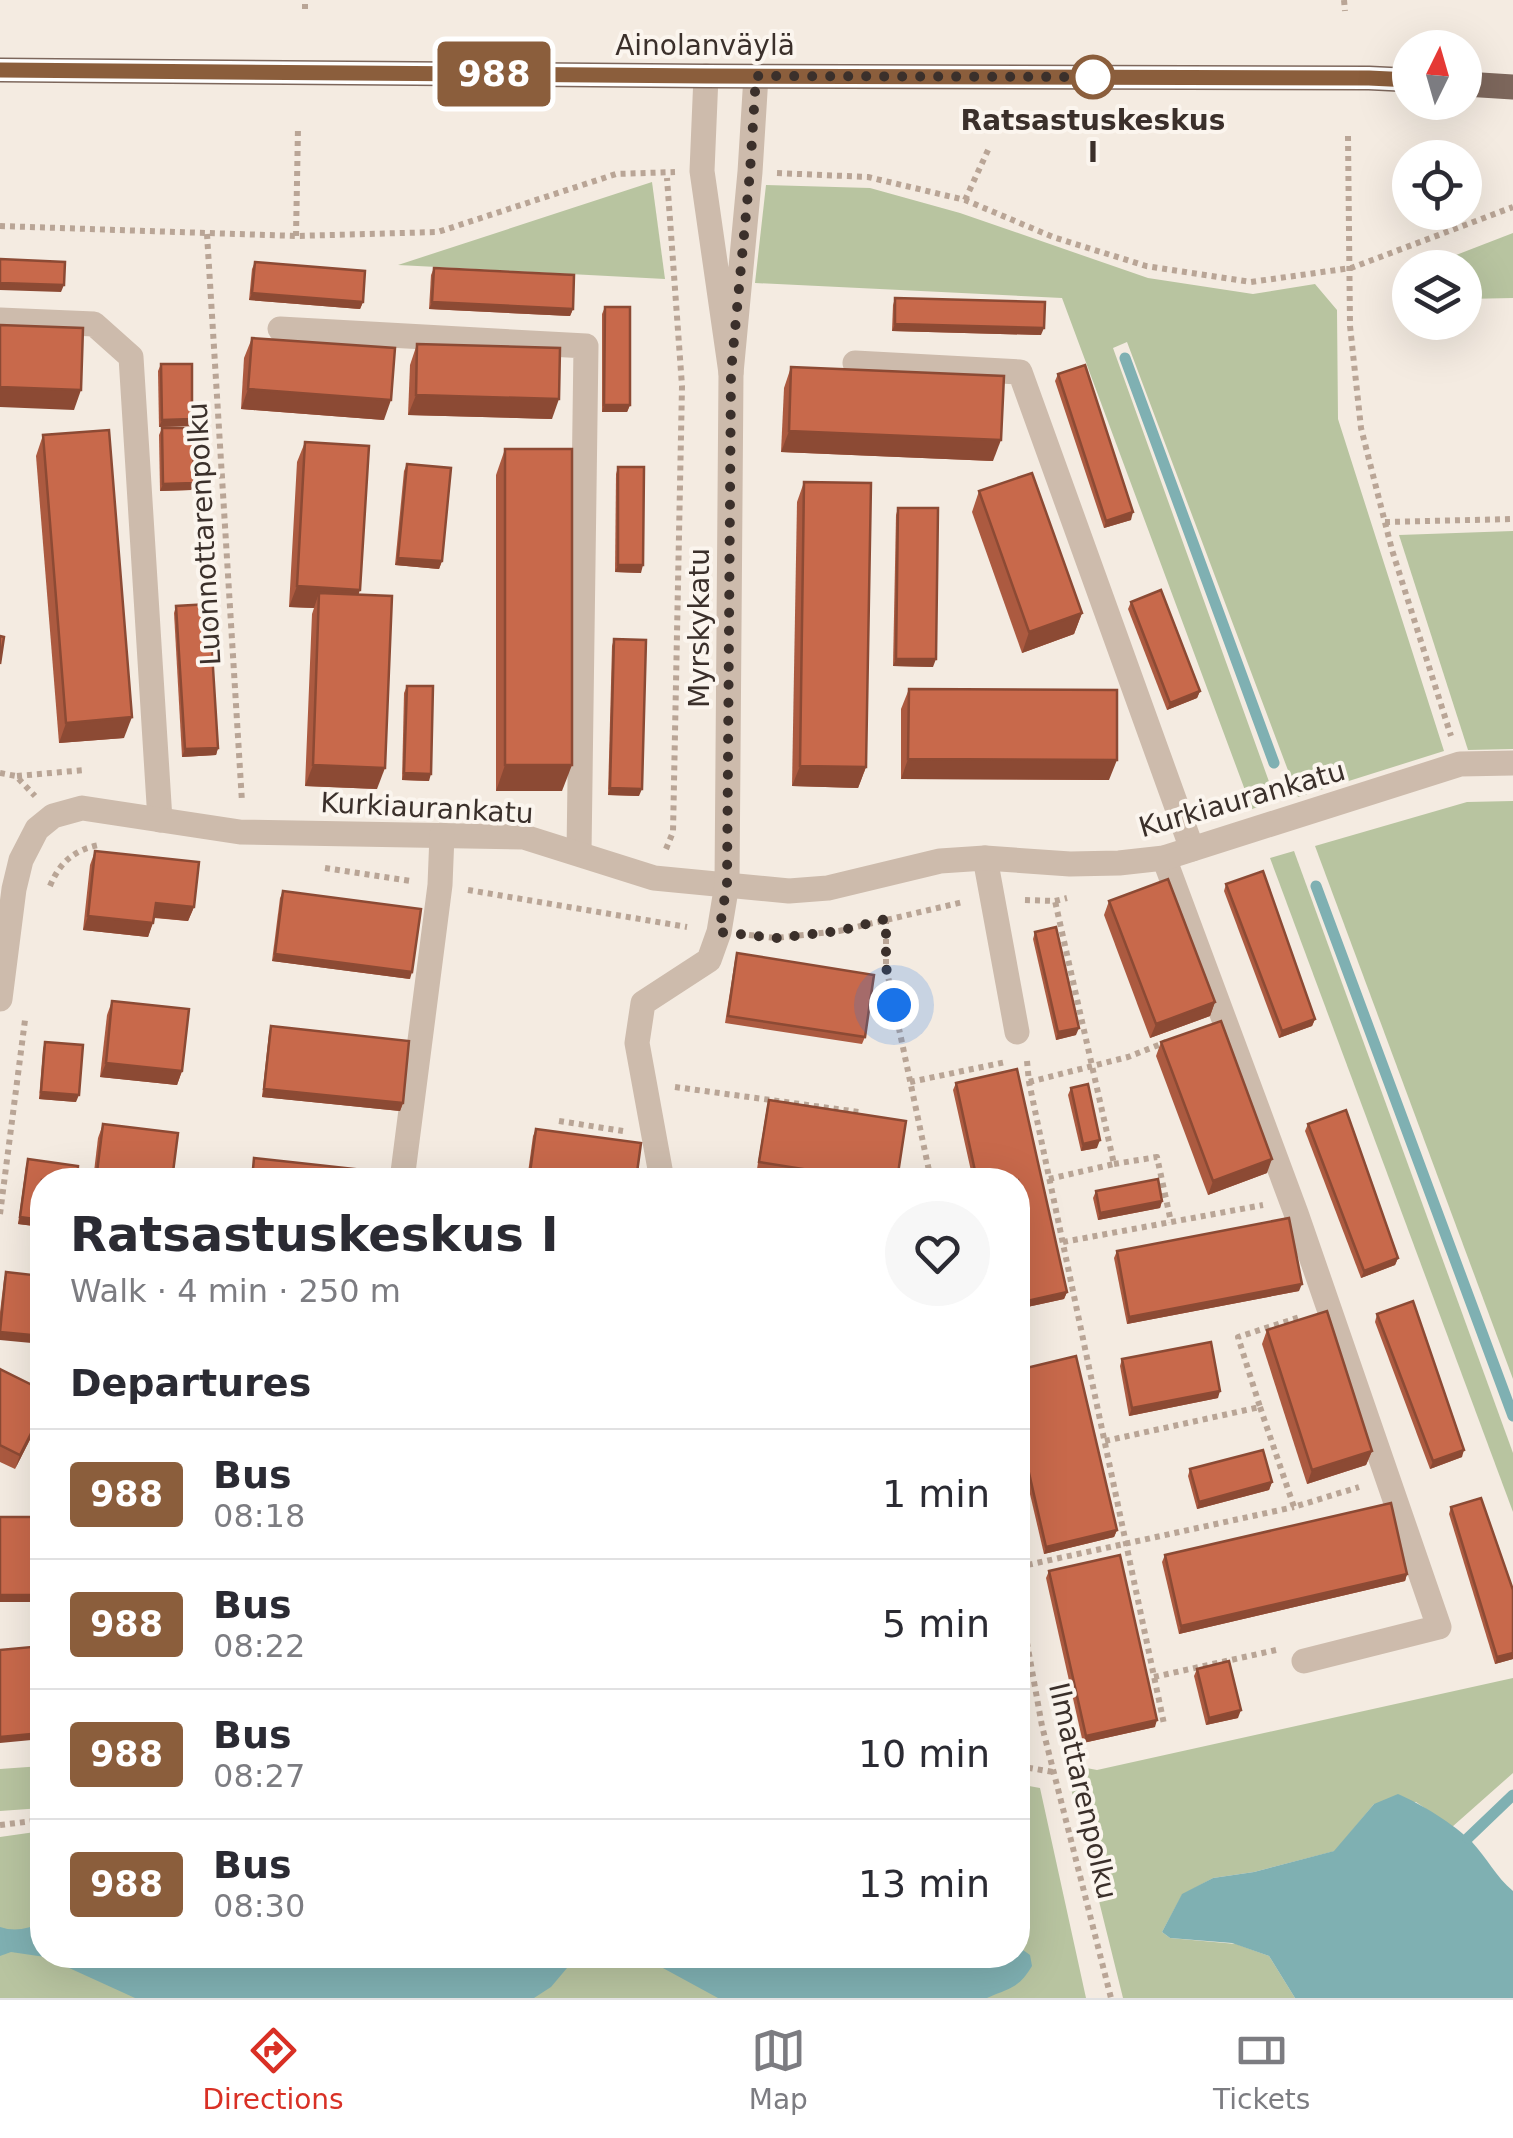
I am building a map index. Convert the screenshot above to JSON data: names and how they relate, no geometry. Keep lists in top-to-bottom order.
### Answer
{
  "streets": {
    "main road": ["Ainolanväylä"],
    "street": ["Myrskykatu", "Kurkiaurankatu"],
    "path": ["Luonnottarenpolku", "Ilmattarenpolku"]
  },
  "crossings": [
    ["Ainolanväylä", "Myrskykatu"],
    ["Luonnottarenpolku", "Kurkiaurankatu"],
    ["Myrskykatu", "Kurkiaurankatu"]
  ],
  "places": ["Ratsastuskeskus I"],
  "lines": ["bus line 988"],
  "north": "top",
  "page": {
    "on_map": "988",
    "heading": [
      ["Ratsastuskeskus I", "Walk · 4 min · 250 m"],
      "Departures"
    ],
    "list": [
      {
        "mark": "988",
        "name": "Bus",
        "note": "08:18",
        "value": "1 min"
      },
      {
        "mark": "988",
        "name": "Bus",
        "note": "08:22",
        "value": "5 min"
      },
      {
        "mark": "988",
        "name": "Bus",
        "note": "08:27",
        "value": "10 min"
      },
      {
        "mark": "988",
        "name": "Bus",
        "note": "08:30",
        "value": "13 min"
      }
    ],
    "tabs": ["Directions", "Map", "Tickets"]
  }
}
